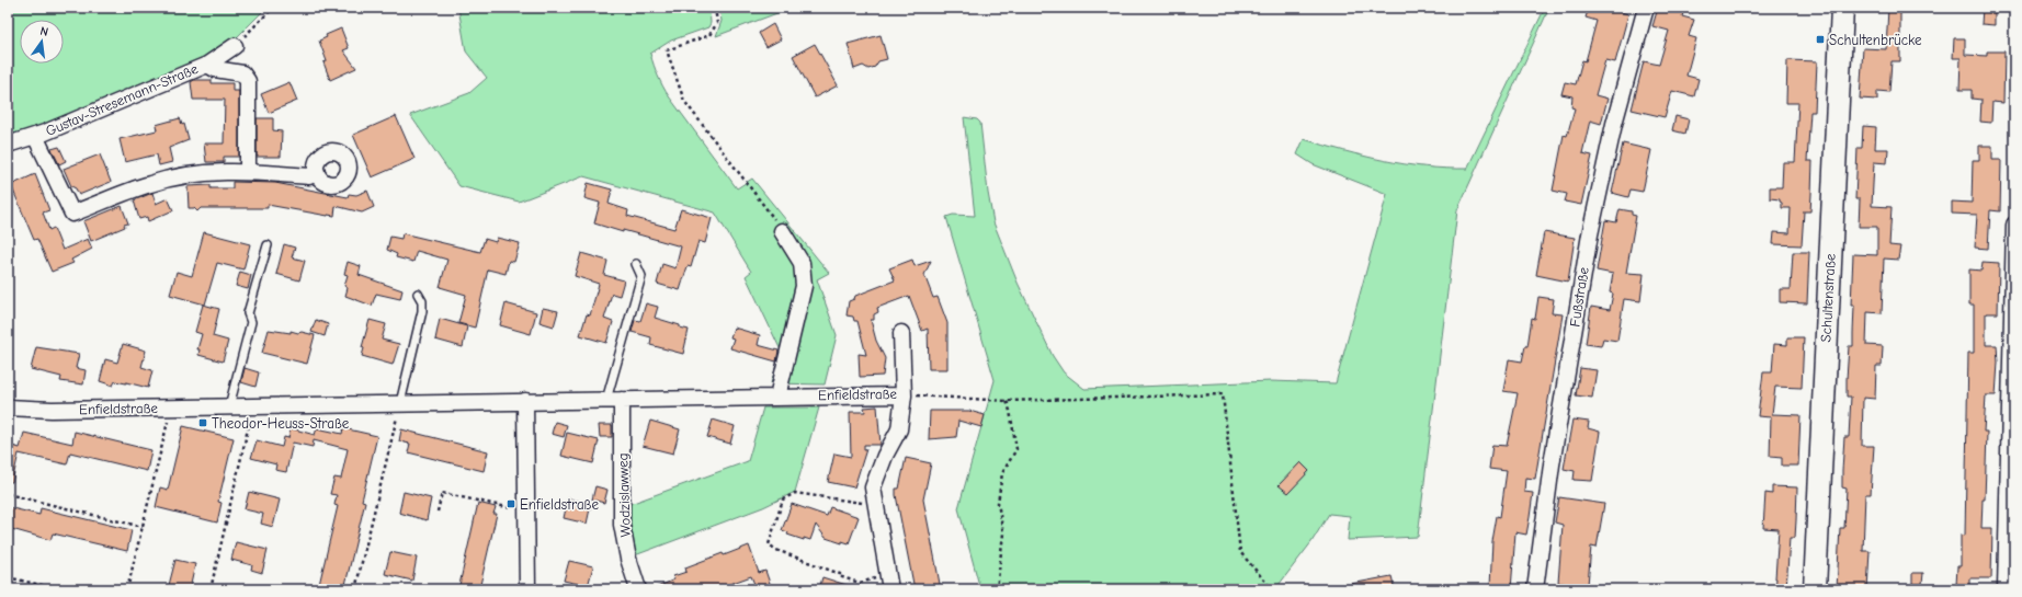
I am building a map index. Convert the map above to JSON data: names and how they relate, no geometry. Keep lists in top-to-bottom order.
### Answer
{
  "streets": {
    "main road": ["Schultenstraße"],
    "street": [
      "Gustav-Stresemann-Straße",
      "Fußstraße",
      "Enfieldstraße",
      "Wodzislawweg"
    ]
  },
  "crossings": [
    ["Enfieldstraße", "Wodzislawweg"]
  ],
  "places": {
    "transit": ["Schultenbrücke", "Theodor-Heuss-Straße", "Enfieldstraße"]
  },
  "north": "top"
}
